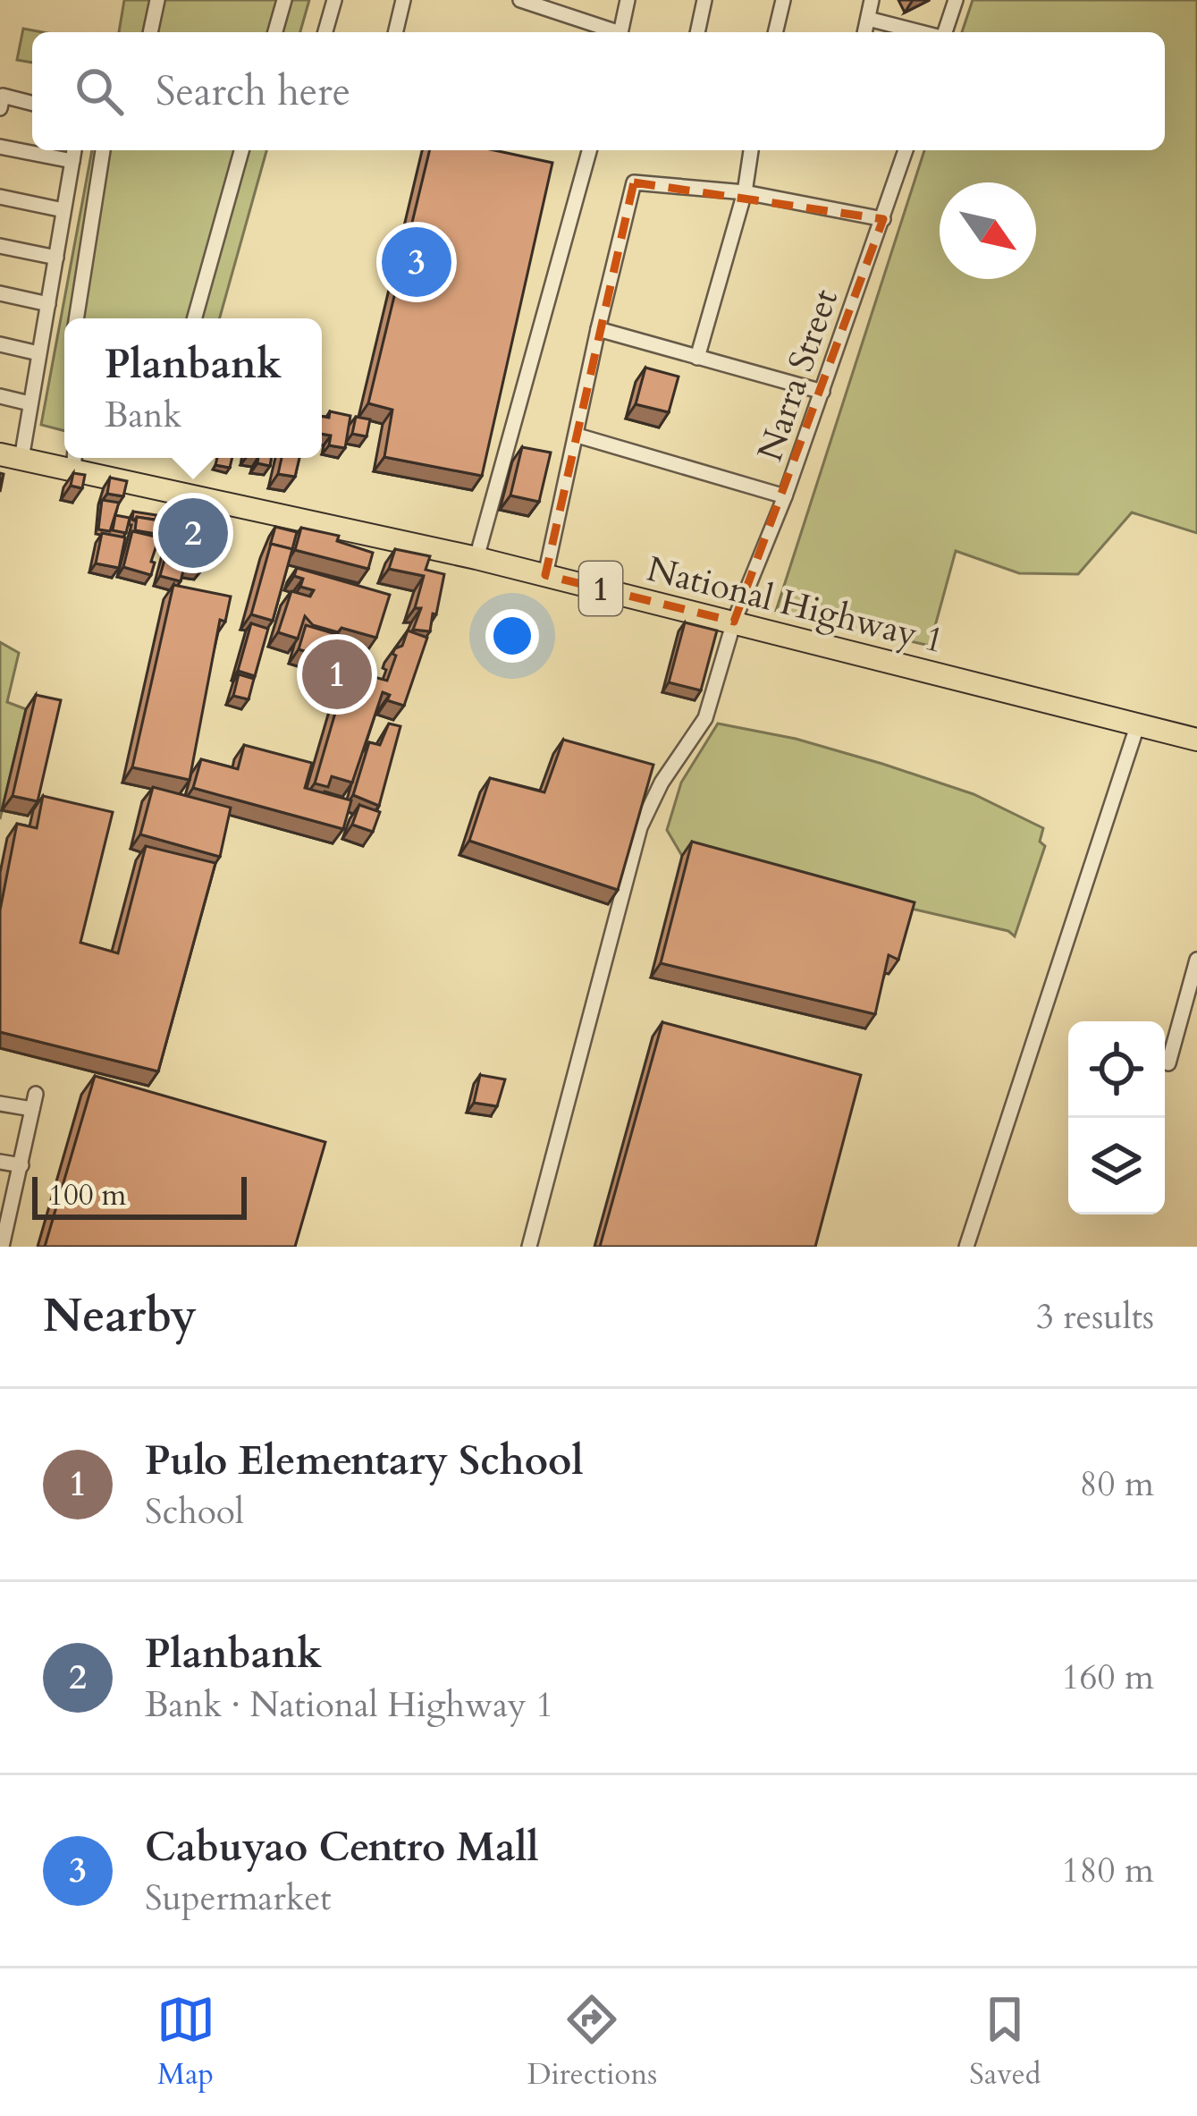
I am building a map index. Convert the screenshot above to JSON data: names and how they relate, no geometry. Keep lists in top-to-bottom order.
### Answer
{
  "streets": {
    "highway": ["1", "National Highway 1"],
    "street": ["Narra Street"]
  },
  "crossings": [
    ["Narra Street", "National Highway 1"]
  ],
  "scale_bar": "100 m",
  "north": "bottom right",
  "page": {
    "search": "Search here",
    "pins": ["3", "2", "1"],
    "popup": ["Planbank", "Bank"],
    "scale": "100 m",
    "heading": ["Nearby", "3 results"],
    "list": [
      {
        "mark": "1",
        "name": "Pulo Elementary School",
        "note": "School",
        "value": "80 m"
      },
      {
        "mark": "2",
        "name": "Planbank",
        "note": "Bank · National Highway 1",
        "value": "160 m"
      },
      {
        "mark": "3",
        "name": "Cabuyao Centro Mall",
        "note": "Supermarket",
        "value": "180 m"
      }
    ],
    "nav": ["Map", "Directions", "Saved"]
  }
}
